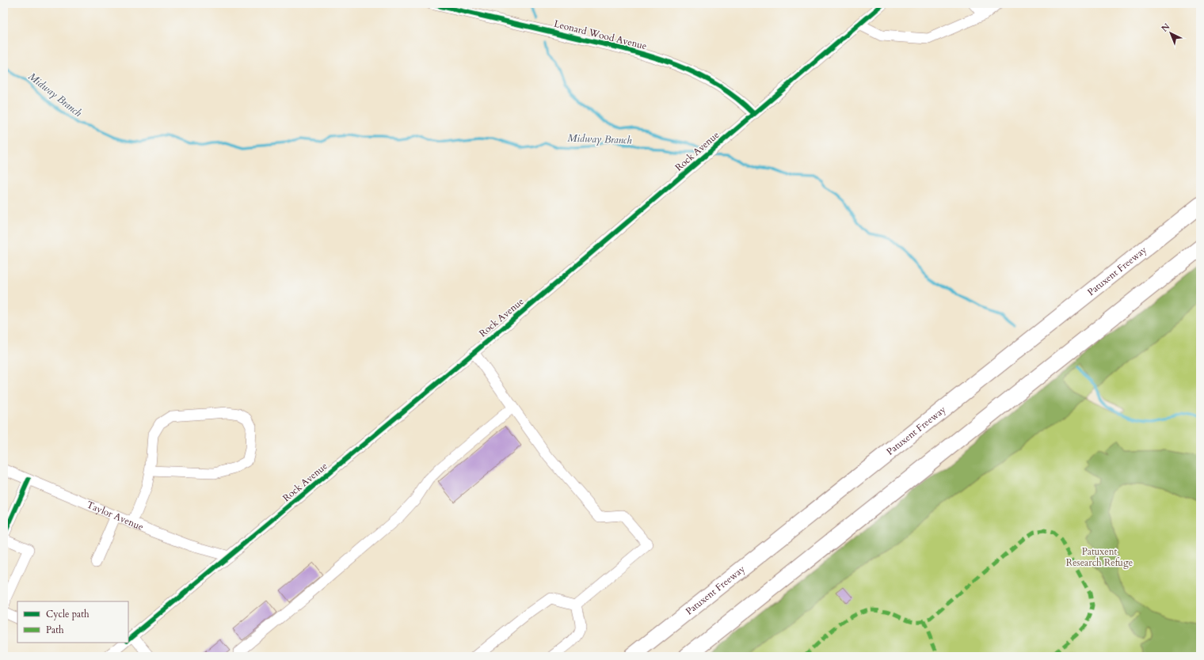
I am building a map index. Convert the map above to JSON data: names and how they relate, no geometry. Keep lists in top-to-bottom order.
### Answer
{
  "streets": {
    "highway": ["Patuxent Freeway"],
    "street": ["Leonard Wood Avenue", "Rock Avenue", "Taylor Avenue"]
  },
  "crossings": [
    ["Leonard Wood Avenue", "Rock Avenue"],
    ["Rock Avenue", "Taylor Avenue"]
  ],
  "water": ["Midway Branch"],
  "parks": ["Patuxent Research Refuge"],
  "legend": ["Cycle path", "Path"],
  "north": "top left"
}
